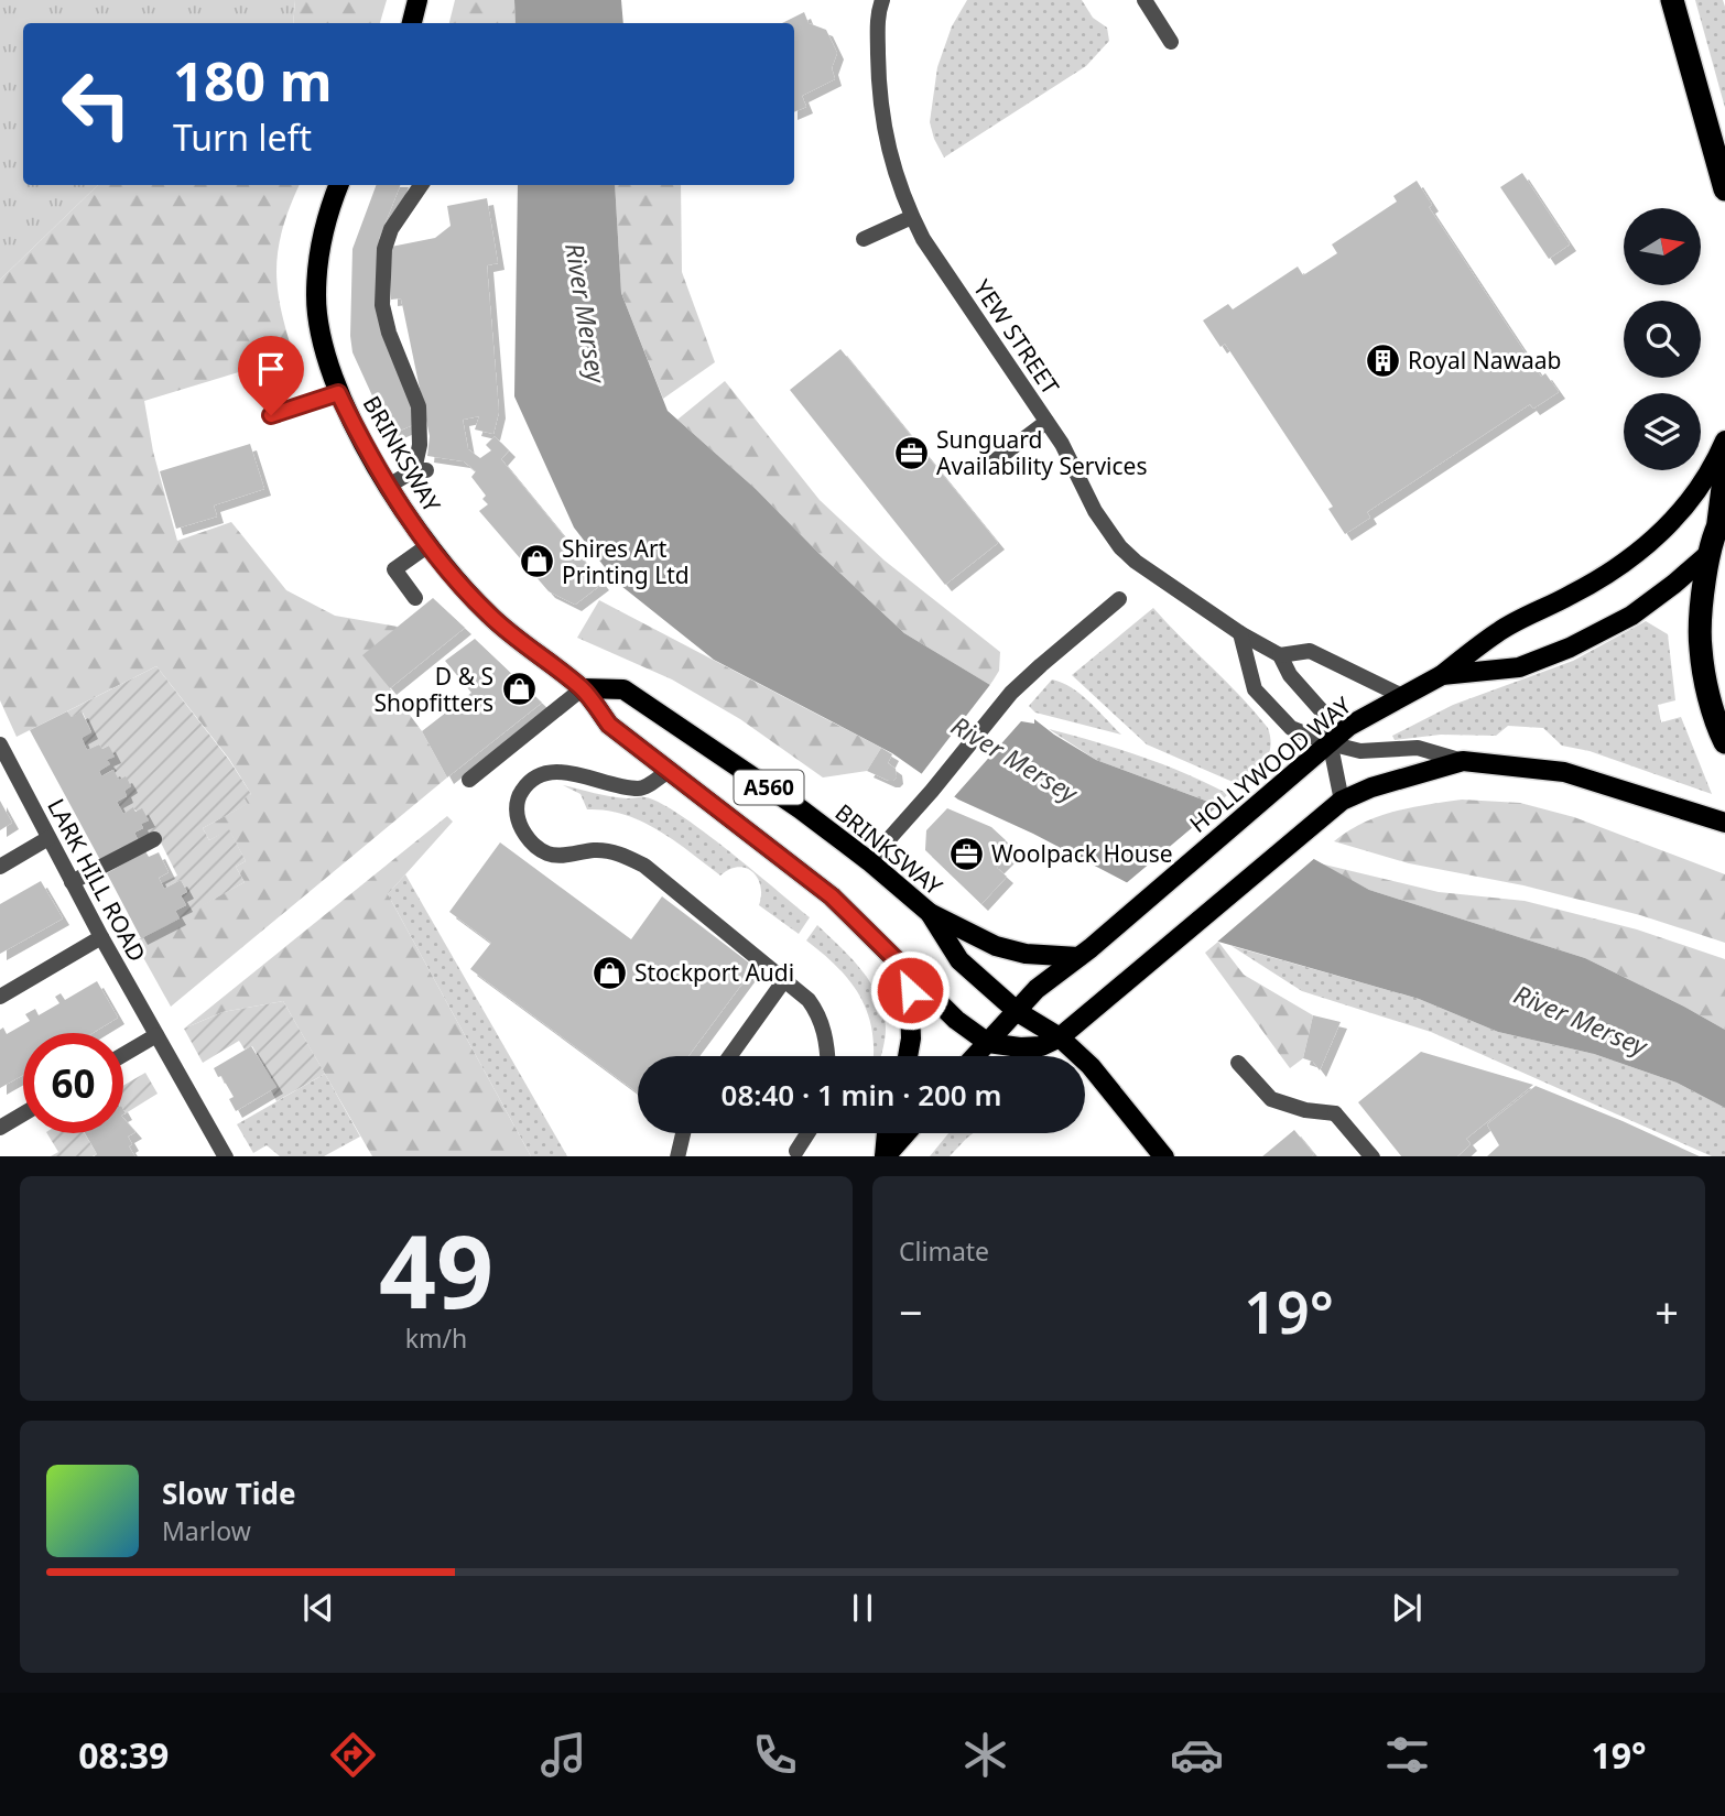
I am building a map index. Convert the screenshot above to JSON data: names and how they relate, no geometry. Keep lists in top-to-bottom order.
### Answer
{
  "streets": {
    "main road": ["BRINKSWAY", "HOLLYWOOD WAY", "A560"],
    "street": ["YEW STREET", "LARK HILL ROAD"]
  },
  "crossings": [
    ["YEW STREET", "HOLLYWOOD WAY"],
    ["BRINKSWAY", "HOLLYWOOD WAY"]
  ],
  "water": ["River Mersey"],
  "places": {
    "building": ["Royal Nawaab"],
    "office": ["Sunguard Availability Services", "Woolpack House"],
    "shop": ["Shires Art Printing Ltd", "D & S Shopfitters", "Stockport Audi"]
  },
  "north": "right",
  "page": {
    "turn": ["180 m", "Turn left"],
    "limit": "60",
    "trip": "08:40 · 1 min · 200 m",
    "tile": [
      ["49", "km/h"],
      "Climate"
    ],
    "heat": ["−", "19°", "+"],
    "song": ["Slow Tide", "Marlow"],
    "tabs": ["08:39", "19°"]
  }
}
